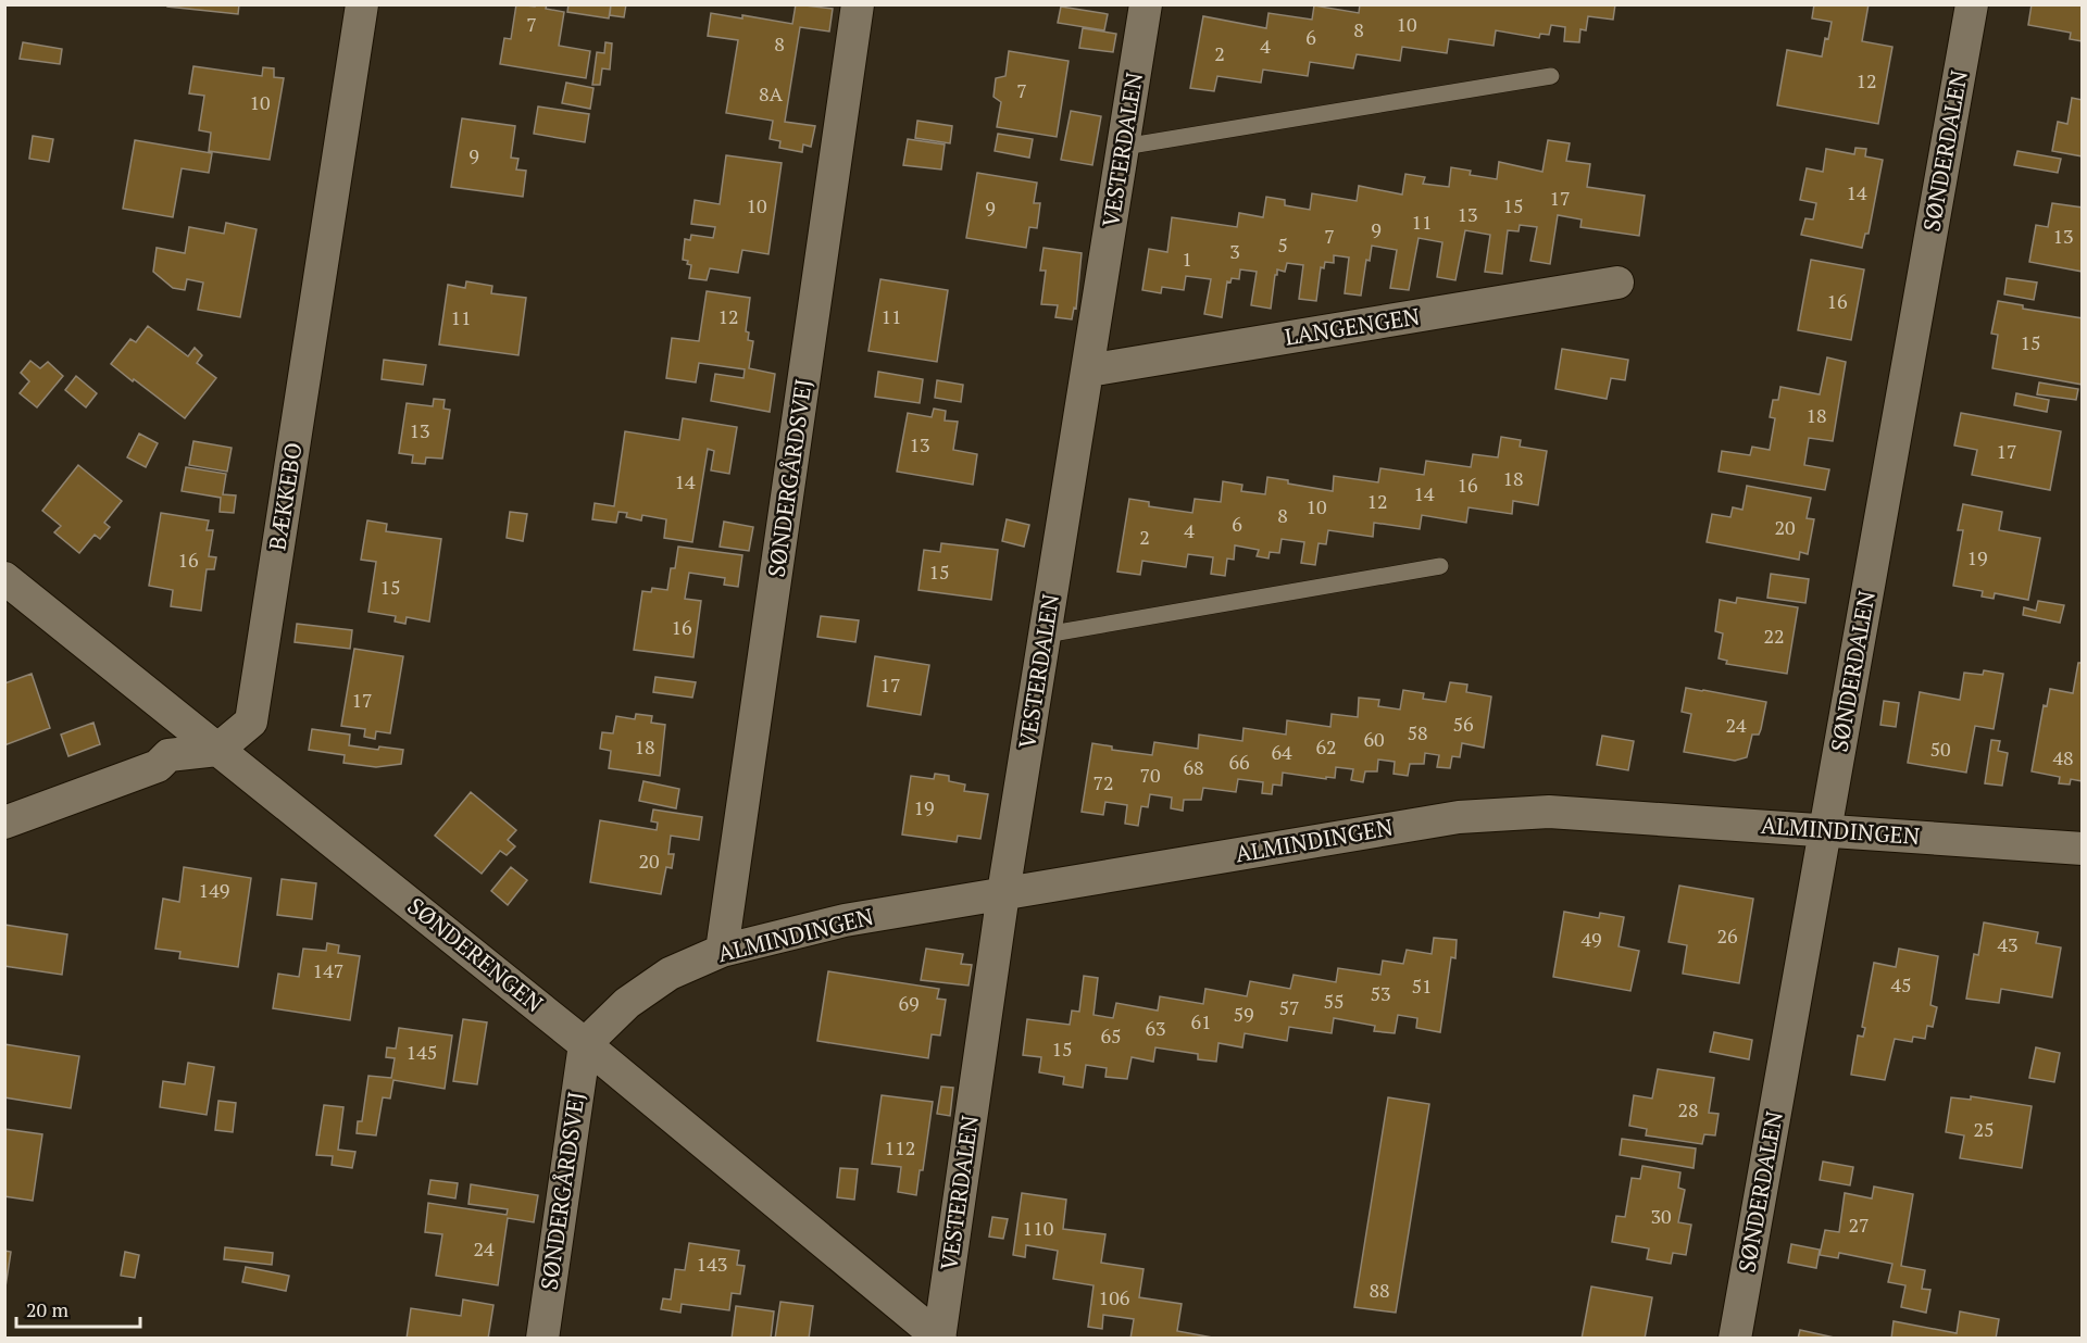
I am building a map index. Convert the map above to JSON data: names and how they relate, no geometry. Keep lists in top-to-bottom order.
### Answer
{
  "streets": {
    "street": [
      "VESTERDALEN",
      "SØNDERDALEN",
      "LANGENGEN",
      "SØNDERGÅRDSVEJ",
      "BÆKKEBO",
      "ALMINDINGEN",
      "SØNDERENGEN"
    ]
  },
  "crossings": [
    ["VESTERDALEN", "LANGENGEN"],
    ["VESTERDALEN", "ALMINDINGEN"],
    ["VESTERDALEN", "SØNDERENGEN"],
    ["SØNDERDALEN", "ALMINDINGEN"],
    ["SØNDERGÅRDSVEJ", "ALMINDINGEN"],
    ["SØNDERGÅRDSVEJ", "SØNDERENGEN"],
    ["BÆKKEBO", "SØNDERENGEN"],
    ["ALMINDINGEN", "SØNDERENGEN"]
  ],
  "house_numbers": [
    "7",
    "10",
    "8",
    "6",
    "8",
    "4",
    "2",
    "12",
    "7",
    "8A",
    "10",
    "9",
    "14",
    "17",
    "10",
    "15",
    "9",
    "13",
    "11",
    "9",
    "7",
    "13",
    "5",
    "3",
    "1",
    "16",
    "12",
    "11",
    "11",
    "15",
    "18",
    "13",
    "13",
    "17",
    "18",
    "14",
    "16",
    "14",
    "12",
    "10",
    "8",
    "6",
    "20",
    "4",
    "2",
    "19",
    "16",
    "15",
    "15",
    "16",
    "22",
    "17",
    "17",
    "56",
    "24",
    "58",
    "60",
    "18",
    "62",
    "50",
    "64",
    "48",
    "66",
    "68",
    "70",
    "72",
    "19",
    "20",
    "149",
    "26",
    "49",
    "43",
    "147",
    "45",
    "51",
    "53",
    "55",
    "69",
    "57",
    "59",
    "61",
    "63",
    "65",
    "15",
    "145",
    "28",
    "25",
    "112",
    "30",
    "27",
    "110",
    "24",
    "143",
    "88",
    "106"
  ],
  "scale_bar": "20 m"
}
